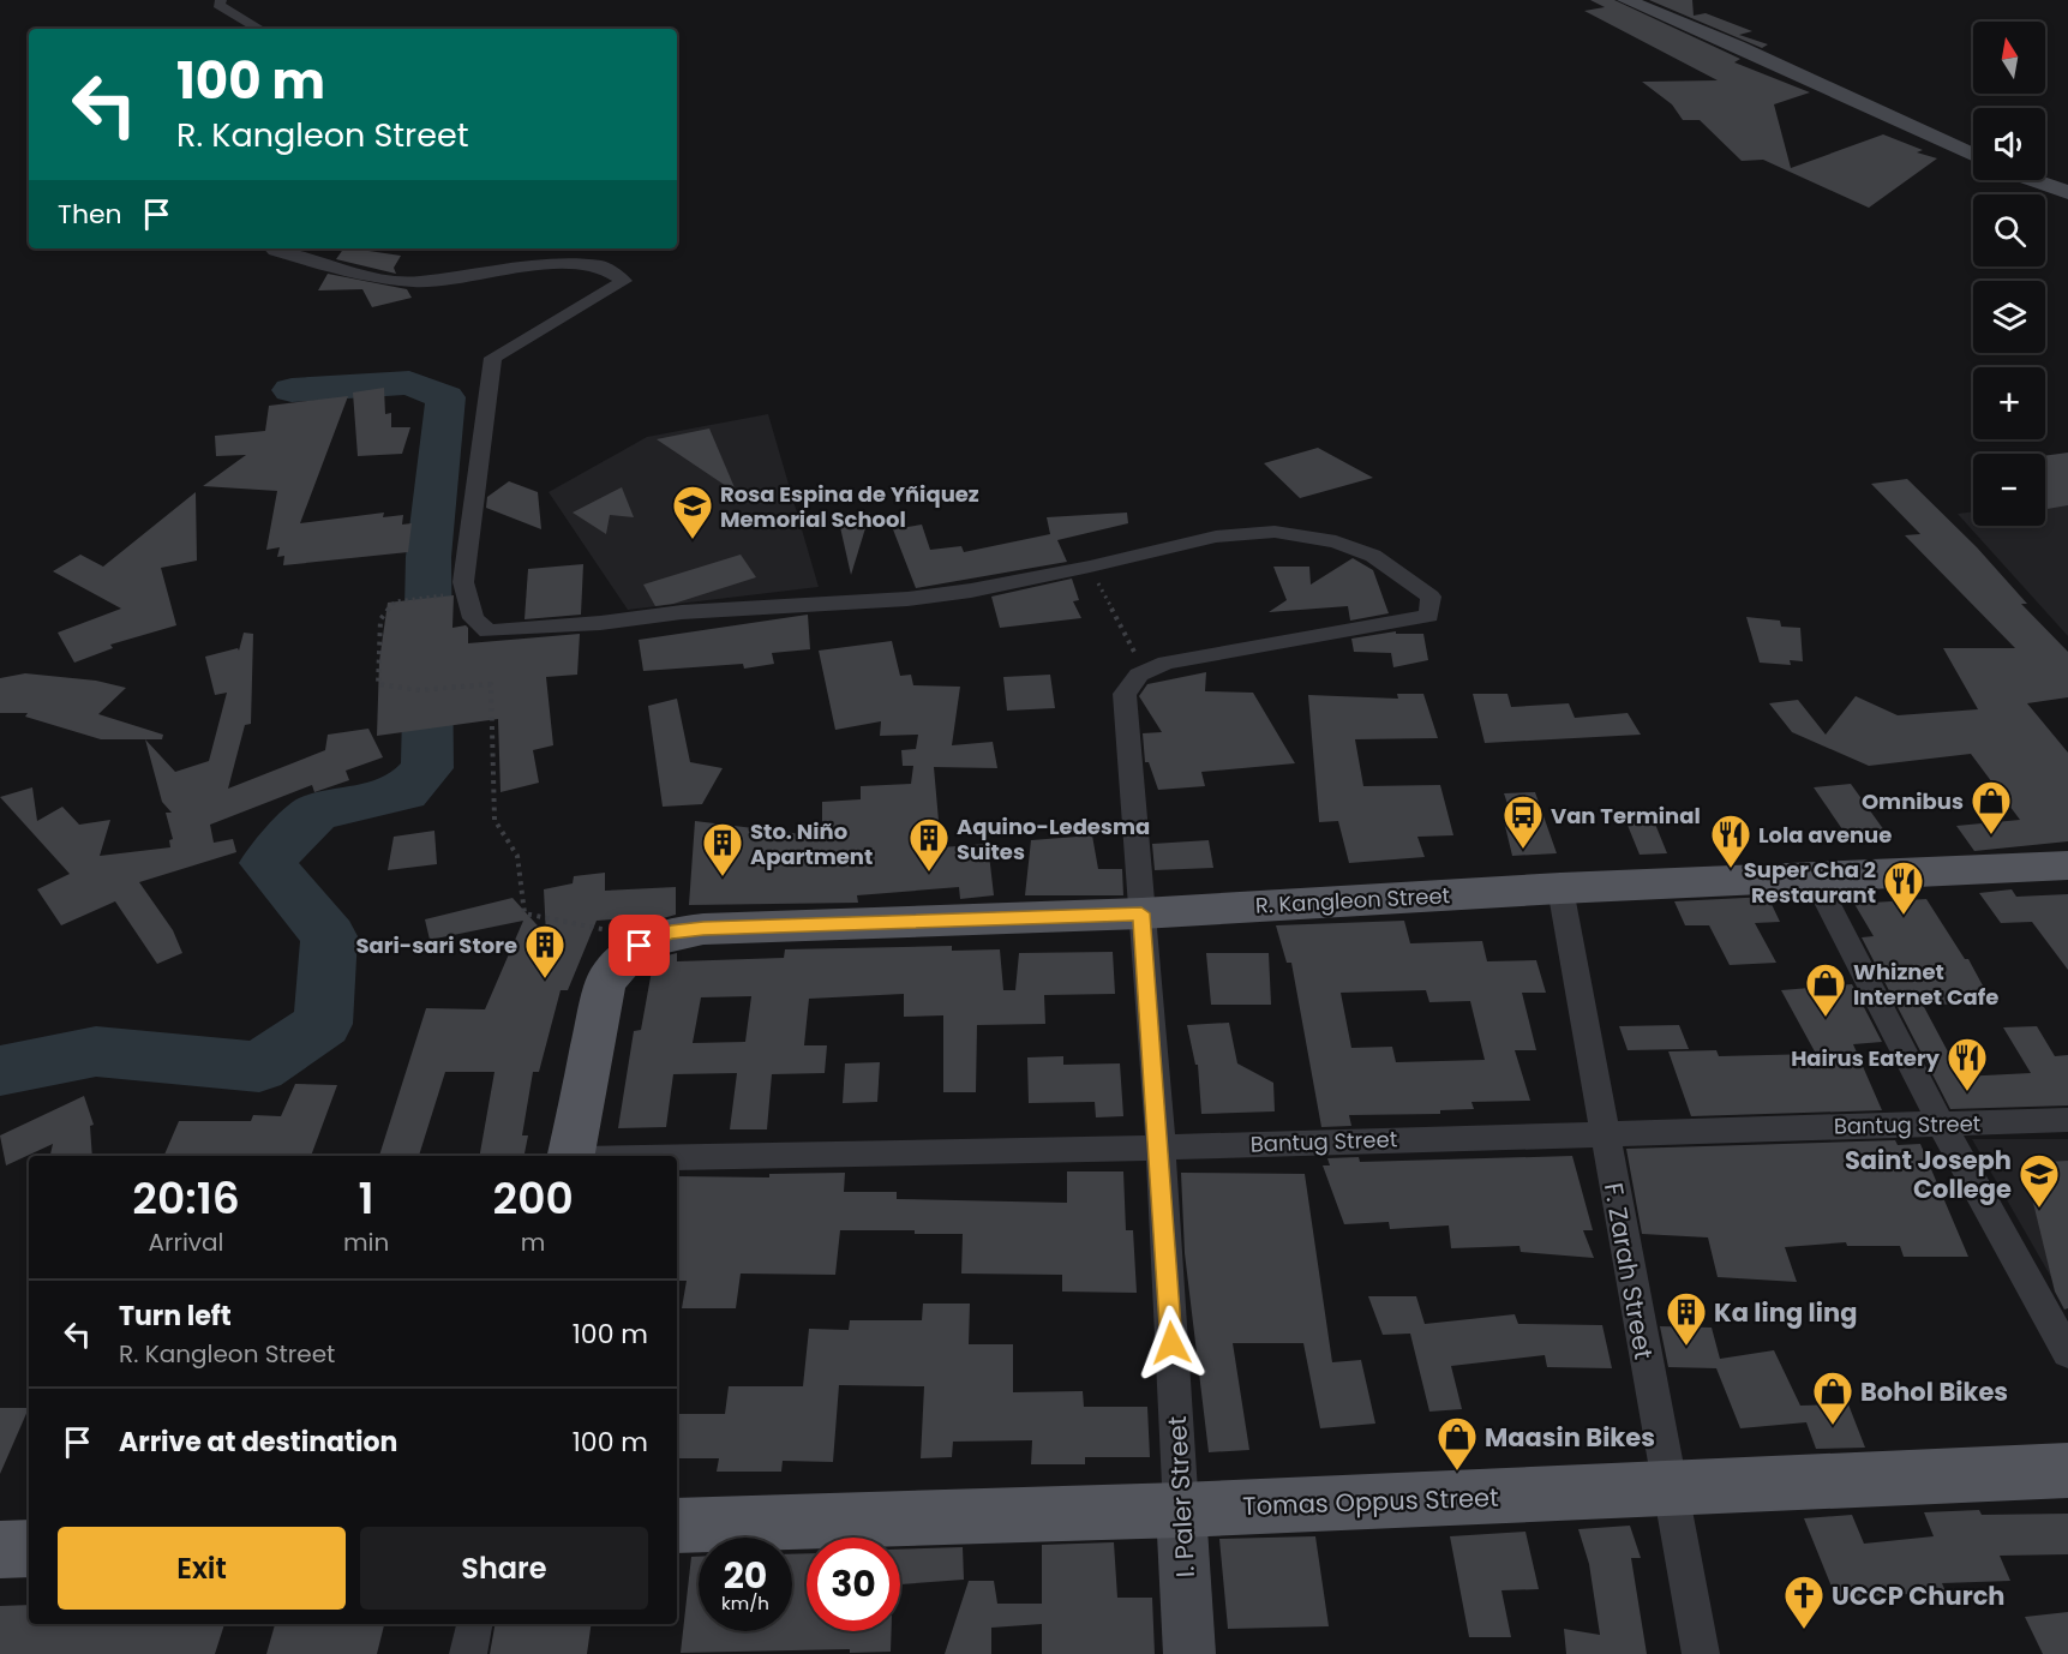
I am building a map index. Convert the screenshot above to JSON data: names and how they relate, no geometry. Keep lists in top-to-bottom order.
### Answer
{
  "streets": {
    "main road": ["R. Kangleon Street", "Tomas Oppus Street"],
    "street": ["Bantug Street", "F. Zarah Street", "I. Paler Street"]
  },
  "crossings": [
    ["R. Kangleon Street", "F. Zarah Street"],
    ["R. Kangleon Street", "I. Paler Street"],
    ["Bantug Street", "F. Zarah Street"],
    ["Bantug Street", "I. Paler Street"],
    ["F. Zarah Street", "Tomas Oppus Street"],
    ["I. Paler Street", "Tomas Oppus Street"]
  ],
  "places": {
    "school or university": ["Rosa Espina de Yñiquez Memorial School", "Saint Joseph College"],
    "shop": [
      "Omnibus",
      "Whiznet Internet Cafe",
      "Bohol Bikes",
      "Maasin Bikes"
    ],
    "bus stop": ["Van Terminal"],
    "restaurant": ["Lola avenue", "Super Cha 2 Restaurant", "Hairus Eatery"],
    "building": [
      "Aquino-Ledesma Suites",
      "Sto. Niño Apartment",
      "Sari-sari Store",
      "Ka ling ling"
    ],
    "church": ["UCCP Church"]
  },
  "north": "top",
  "page": {
    "map_buttons": ["+", "−"],
    "turn": ["100 m", "R. Kangleon Street"],
    "then": "Then",
    "eta": [
      "20:16",
      "Arrival",
      "1",
      "min",
      "200",
      "m"
    ],
    "list": [
      {
        "name": "Turn left",
        "note": "R. Kangleon Street",
        "value": "100 m"
      },
      {
        "name": "Arrive at destination",
        "value": "100 m"
      }
    ],
    "buttons": ["Exit", "Share"],
    "speed": "20 km/h",
    "limit": "30"
  }
}
